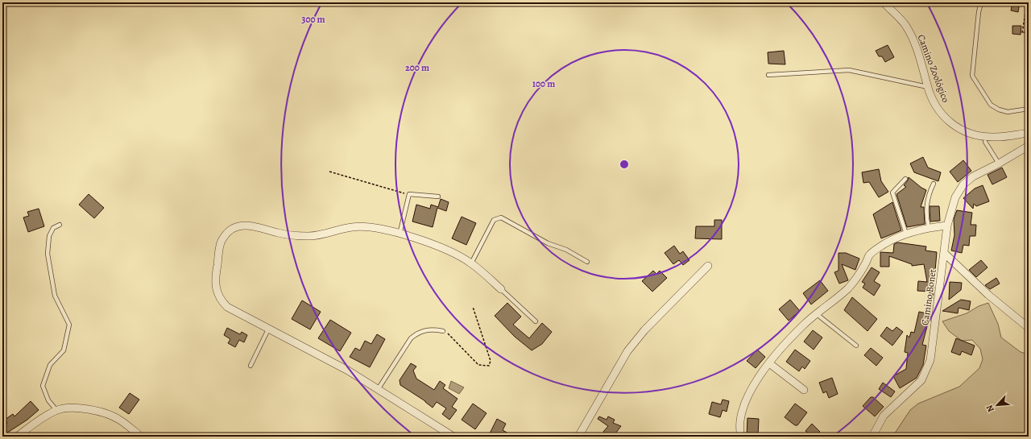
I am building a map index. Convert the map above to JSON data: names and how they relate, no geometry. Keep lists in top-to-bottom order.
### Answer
{
  "streets": {
    "street": ["Camino Zoológico", "Camino Bonet"]
  },
  "north": "bottom left",
  "rings": ["300 m", "200 m", "100 m"]
}
